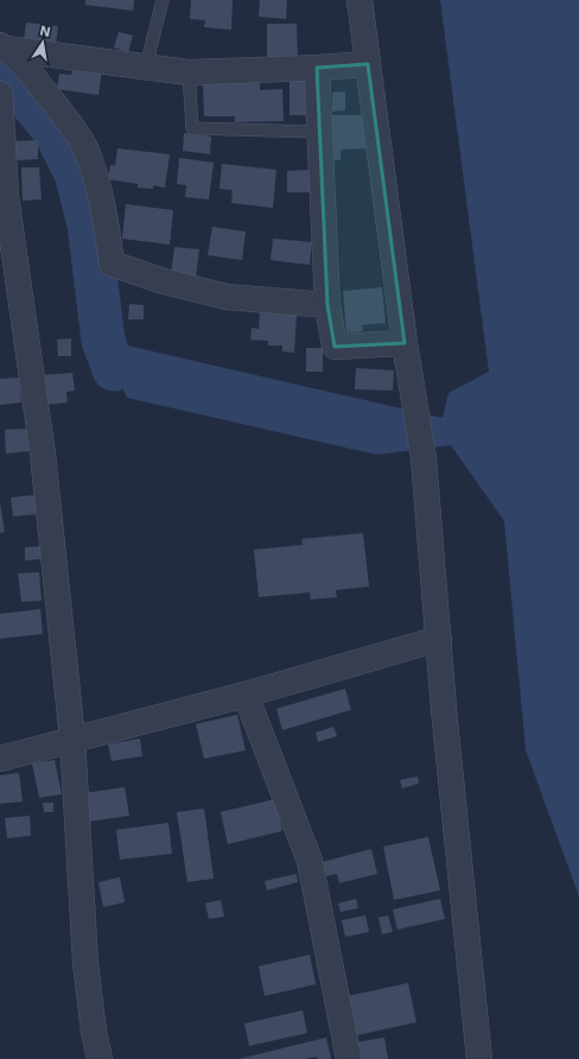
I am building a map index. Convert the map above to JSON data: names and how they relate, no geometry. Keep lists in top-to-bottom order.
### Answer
{
  "north": "top"
}
